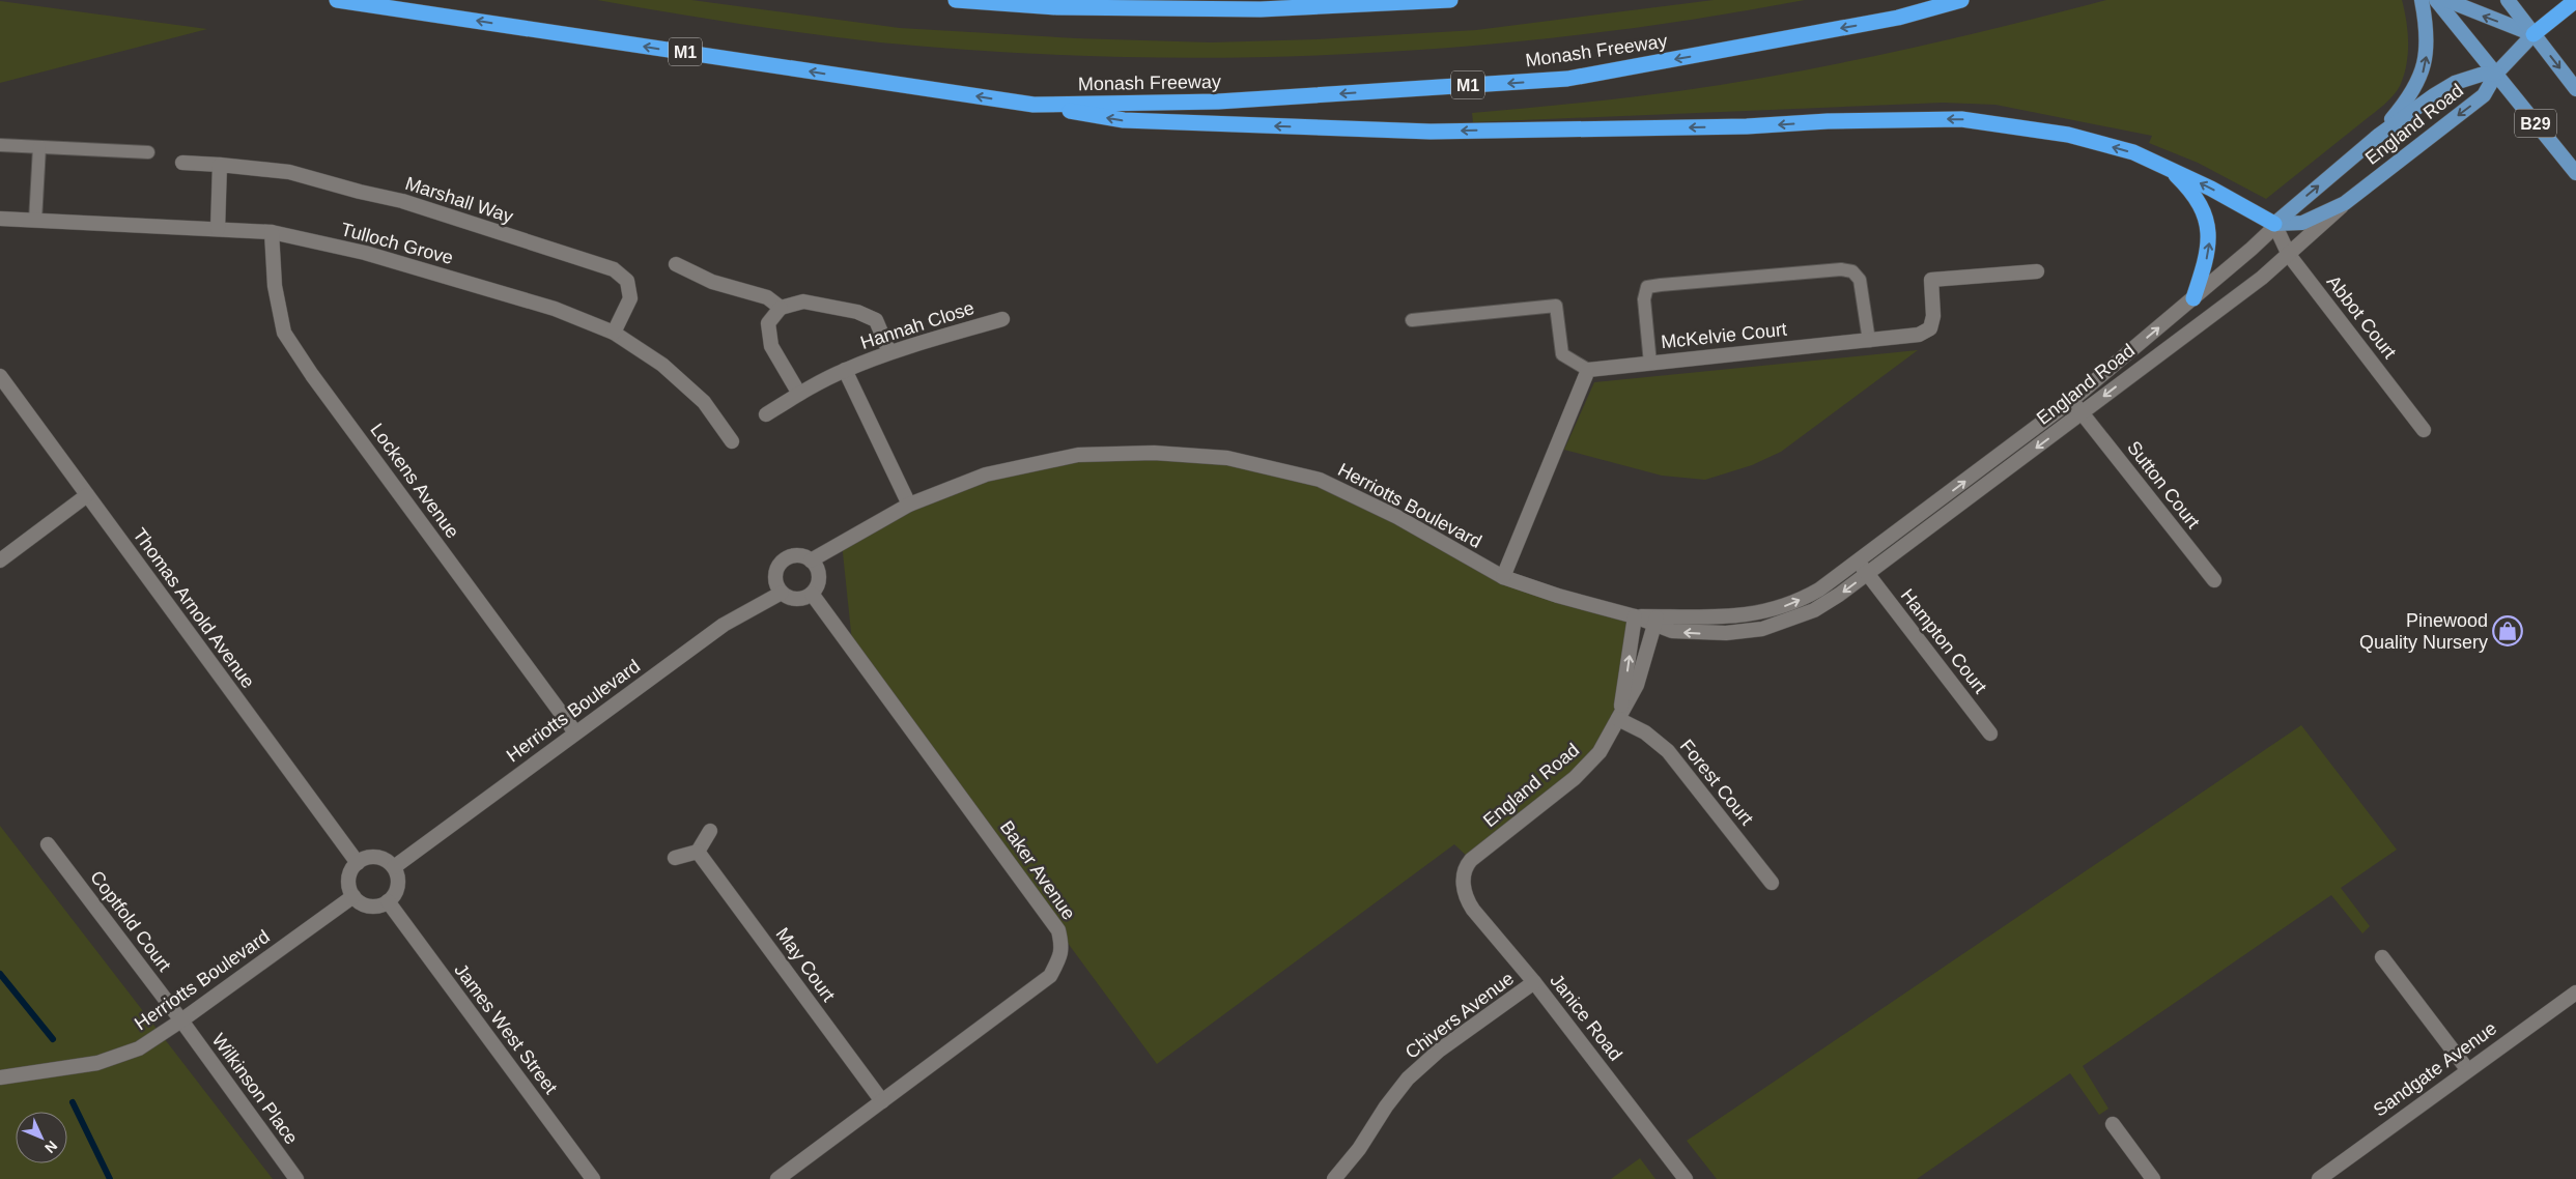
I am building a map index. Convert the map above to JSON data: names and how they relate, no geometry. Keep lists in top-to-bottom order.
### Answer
{
  "streets": {
    "highway": ["Monash Freeway", "M1"],
    "main road": ["B29", "England Road"],
    "street": [
      "Marshall Way",
      "Tulloch Grove",
      "Abbot Court",
      "Hannah Close",
      "McKelvie Court",
      "Lockens Avenue",
      "Sutton Court",
      "Herriotts Boulevard",
      "Thomas Arnold Avenue",
      "Hampton Court",
      "Forest Court",
      "Baker Avenue",
      "Coptfold Court",
      "May Court",
      "Chivers Avenue",
      "Janice Road",
      "James West Street",
      "Sandgate Avenue",
      "Wilkinson Place"
    ]
  },
  "crossings": [
    ["B29", "England Road"],
    ["England Road", "Abbot Court"],
    ["England Road", "Sutton Court"],
    ["England Road", "Herriotts Boulevard"],
    ["England Road", "Hampton Court"],
    ["England Road", "Forest Court"],
    ["England Road", "Janice Road"],
    ["Marshall Way", "Tulloch Grove"],
    ["Tulloch Grove", "Lockens Avenue"],
    ["Hannah Close", "Herriotts Boulevard"],
    ["Lockens Avenue", "Herriotts Boulevard"],
    ["Herriotts Boulevard", "Thomas Arnold Avenue"],
    ["Herriotts Boulevard", "Baker Avenue"],
    ["Herriotts Boulevard", "Coptfold Court"],
    ["Herriotts Boulevard", "James West Street"],
    ["Herriotts Boulevard", "Wilkinson Place"],
    ["Thomas Arnold Avenue", "James West Street"],
    ["Baker Avenue", "May Court"],
    ["Coptfold Court", "Wilkinson Place"],
    ["Chivers Avenue", "Janice Road"]
  ],
  "places": {
    "shop": ["Pinewood Quality Nursery"]
  },
  "north": "bottom right"
}
